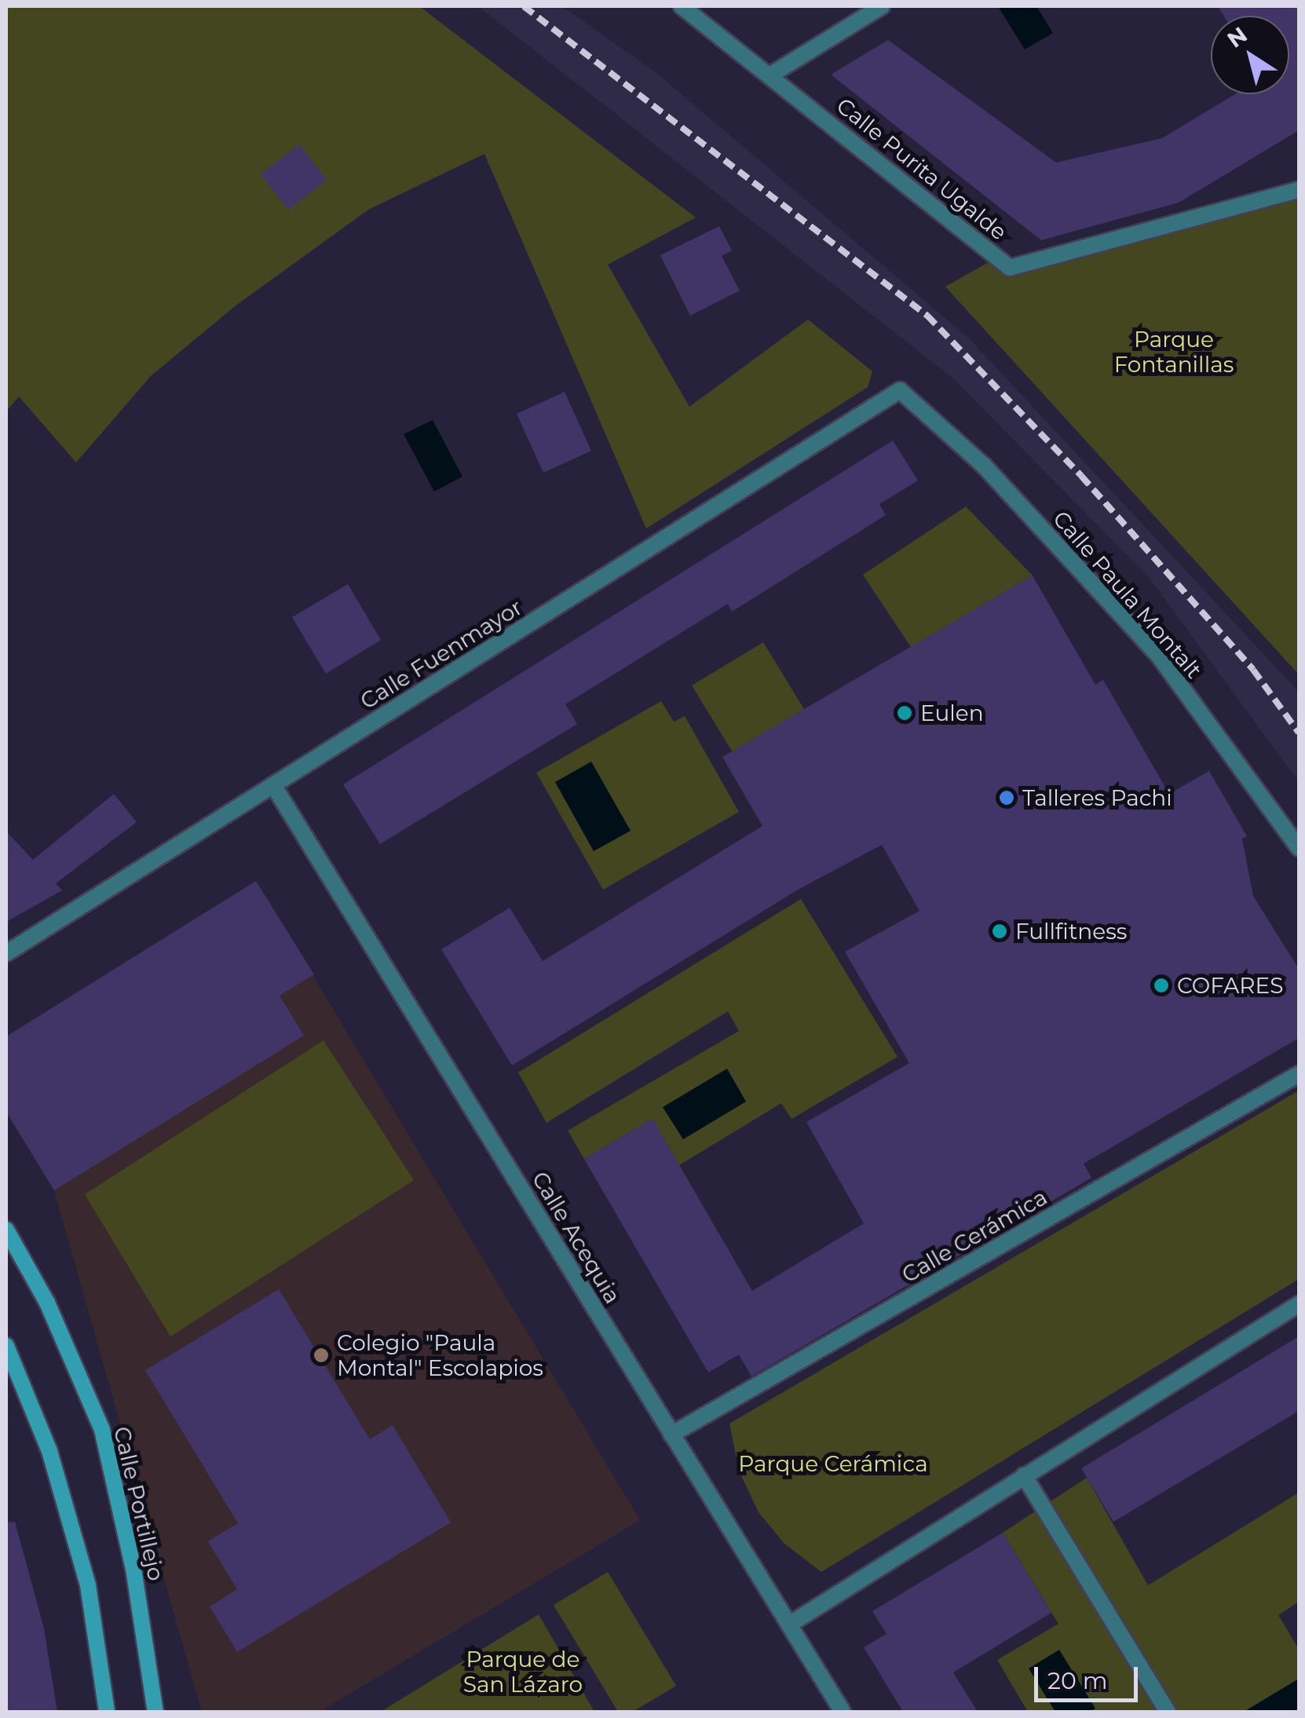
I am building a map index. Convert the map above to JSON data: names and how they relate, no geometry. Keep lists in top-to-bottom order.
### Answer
{
  "streets": {
    "main road": ["Calle Portillejo"],
    "street": [
      "Calle Purita Ugalde",
      "Calle Paula Montalt",
      "Calle Fuenmayor",
      "Calle Cerámica",
      "Calle Acequia"
    ]
  },
  "crossings": [
    ["Calle Paula Montalt", "Calle Fuenmayor"],
    ["Calle Fuenmayor", "Calle Acequia"],
    ["Calle Cerámica", "Calle Acequia"]
  ],
  "parks": ["Parque Fontanillas", "Parque Cerámica", "Parque de San Lázaro"],
  "places": [
    "Eulen",
    "Talleres Pachi",
    "Fullfitness",
    "COFARES",
    "Colegio \"Paula Montal\" Escolapios"
  ],
  "scale_bar": "20 m",
  "north": "top left"
}
